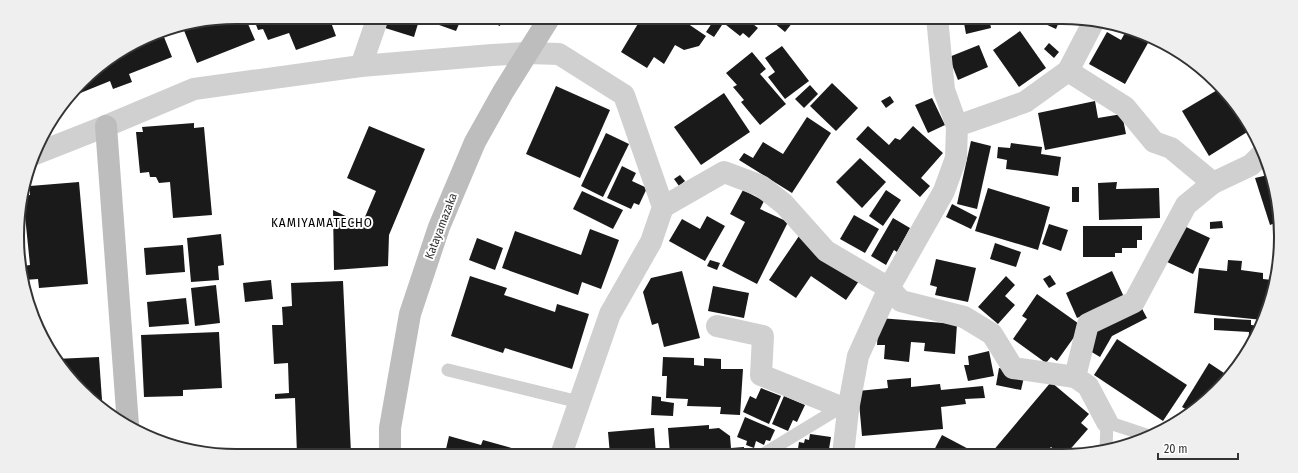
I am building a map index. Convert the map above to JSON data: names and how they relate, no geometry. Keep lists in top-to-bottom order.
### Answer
{
  "streets": {
    "street": ["Katayamazaka"]
  },
  "districts": ["KAMIYAMATECHO"],
  "scale_bar": "20 m"
}
